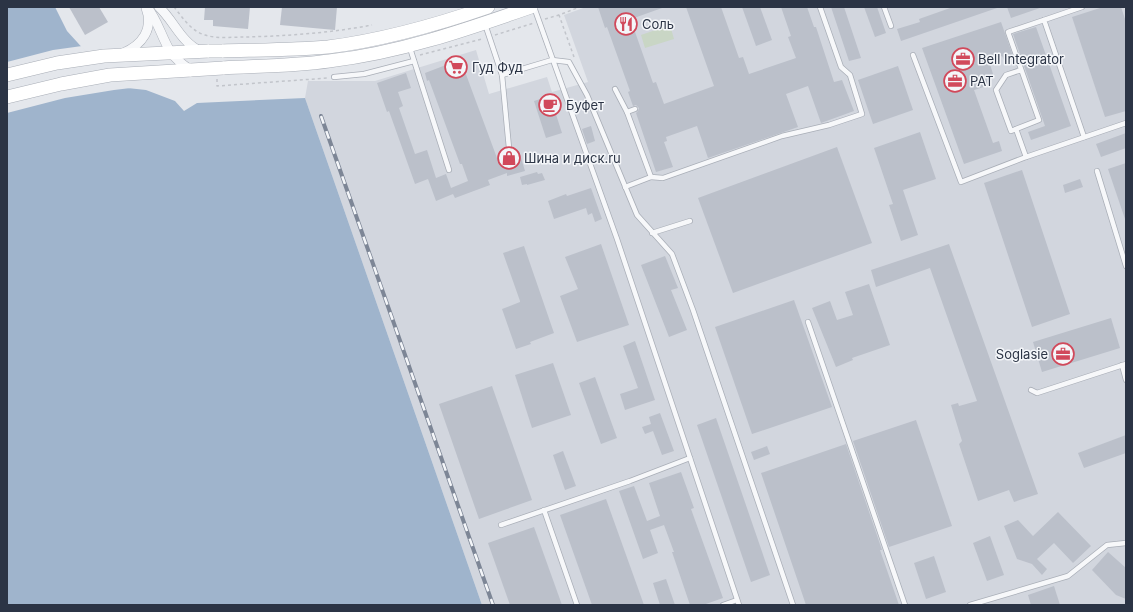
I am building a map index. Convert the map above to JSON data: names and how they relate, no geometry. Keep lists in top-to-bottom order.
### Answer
{
  "places": {
    "restaurant": ["Соль"],
    "office": ["Bell Integrator", "РАТ", "Soglasie"],
    "supermarket": ["Гуд Фуд"],
    "cafe": ["Буфет"],
    "shop": ["Шина и диск.ru"]
  }
}
